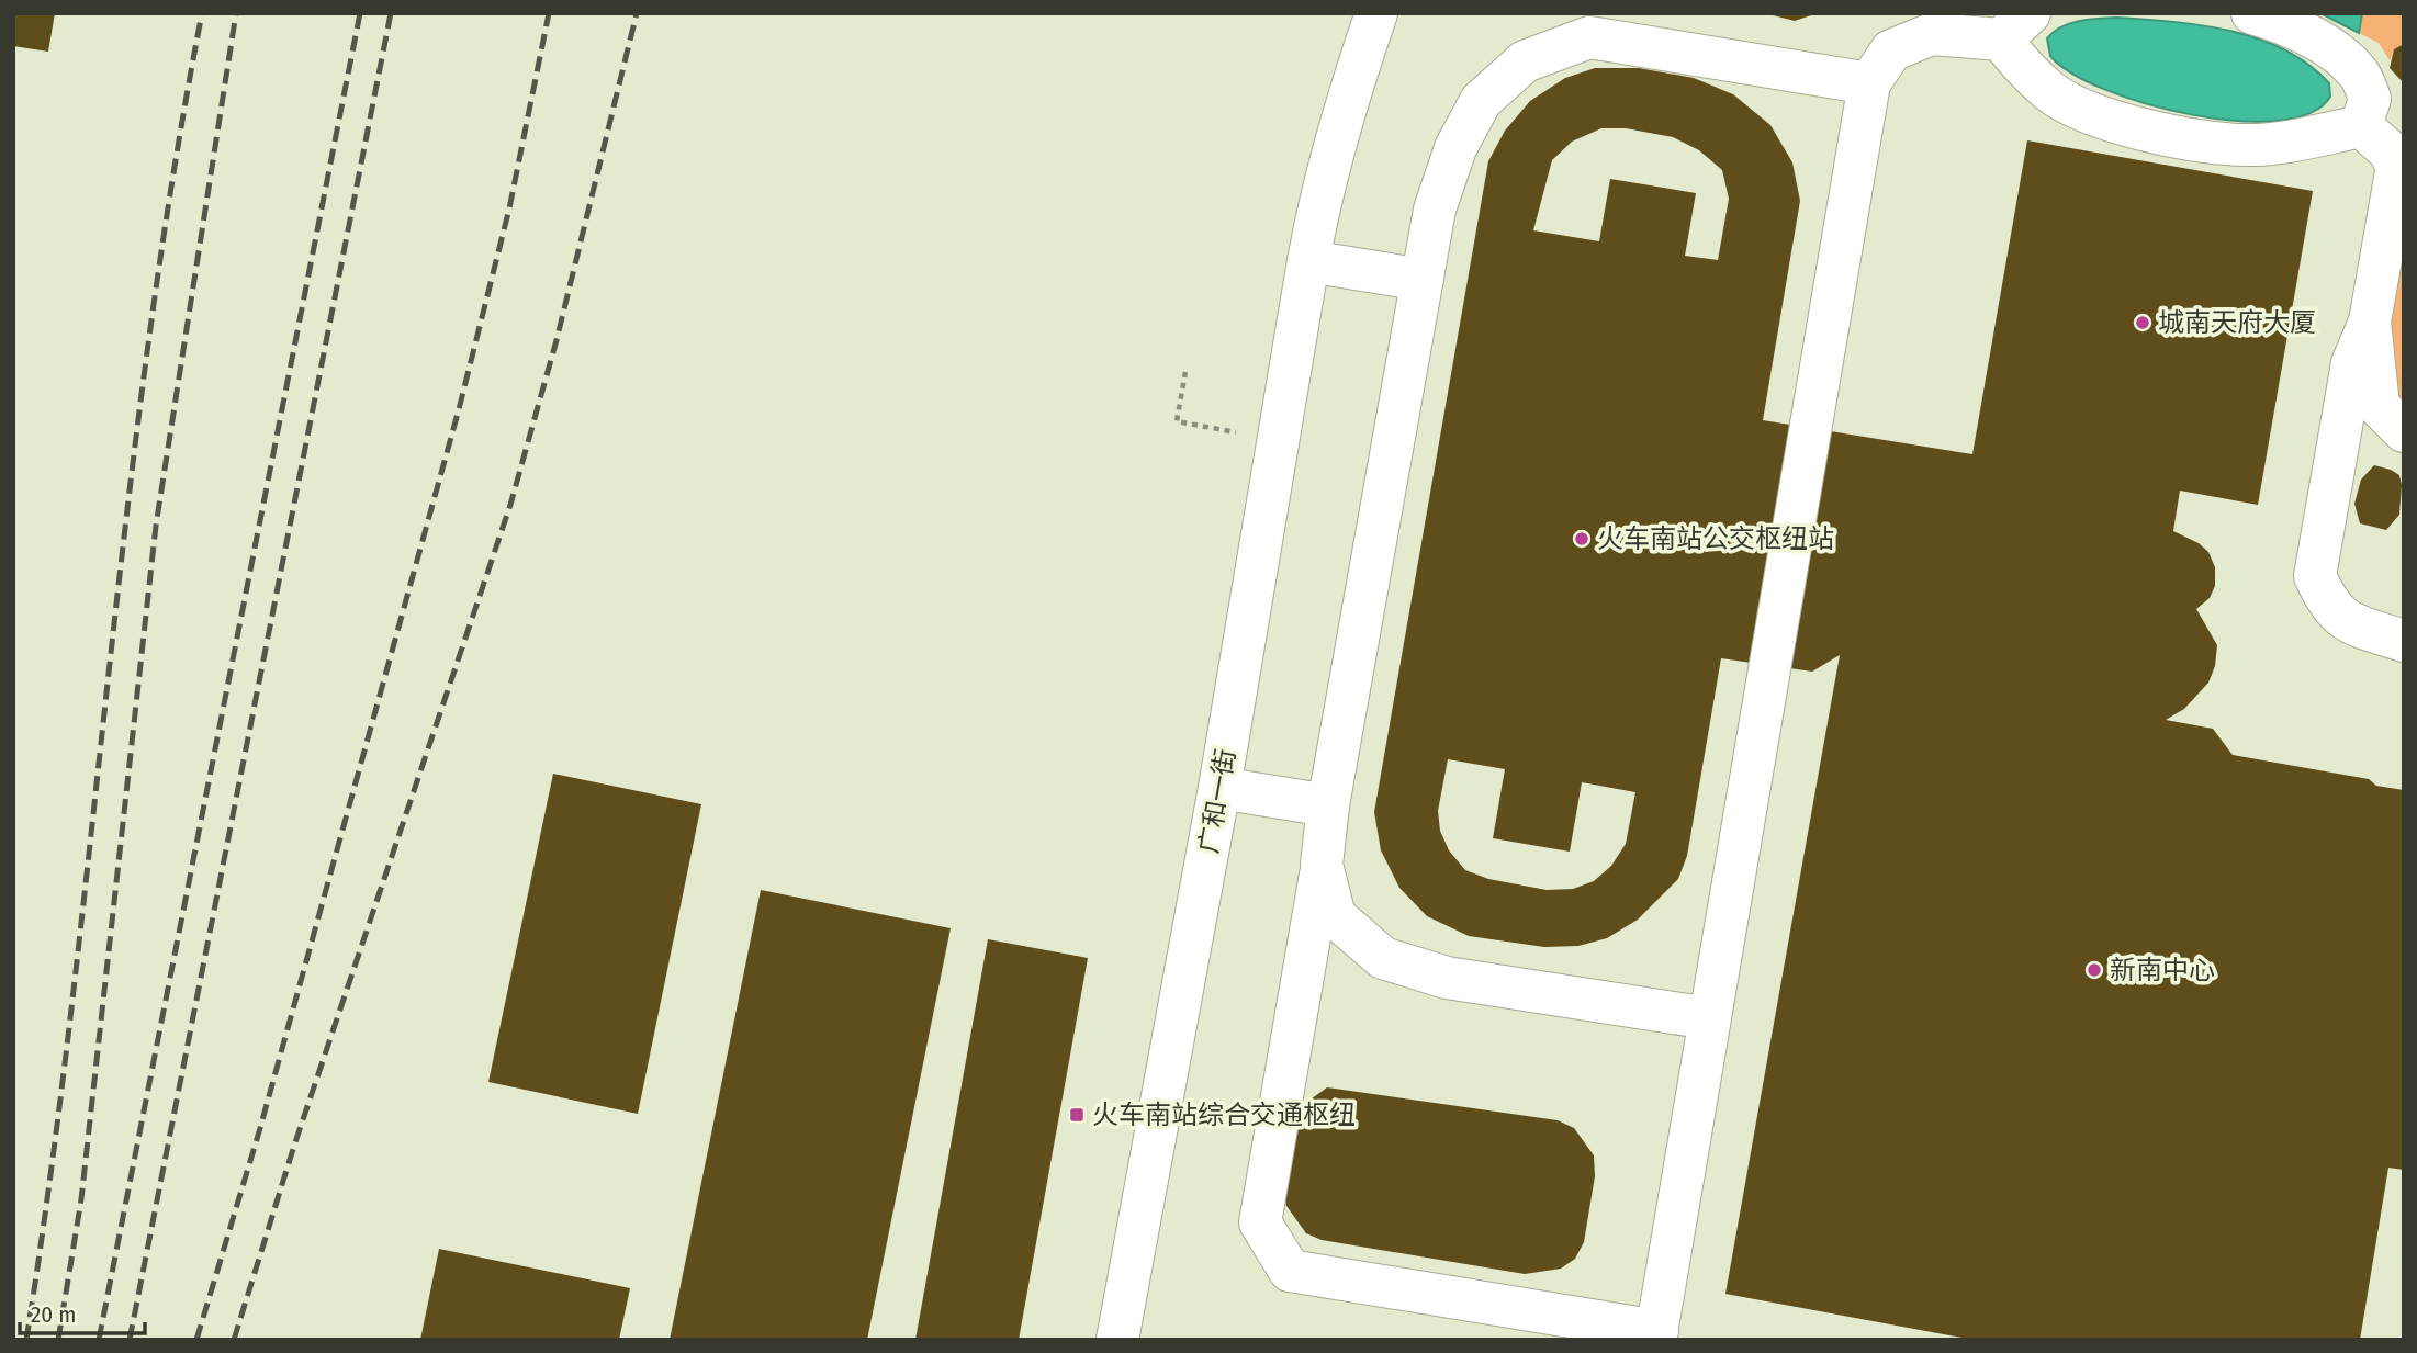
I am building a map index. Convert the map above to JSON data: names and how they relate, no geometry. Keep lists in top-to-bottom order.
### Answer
{
  "streets": {
    "street": ["广和一街"]
  },
  "places": {
    "other": ["城南天府大厦", "火车南站公交枢纽站", "新南中心"],
    "transit": ["火车南站综合交通枢纽"]
  },
  "scale_bar": "20 m"
}
